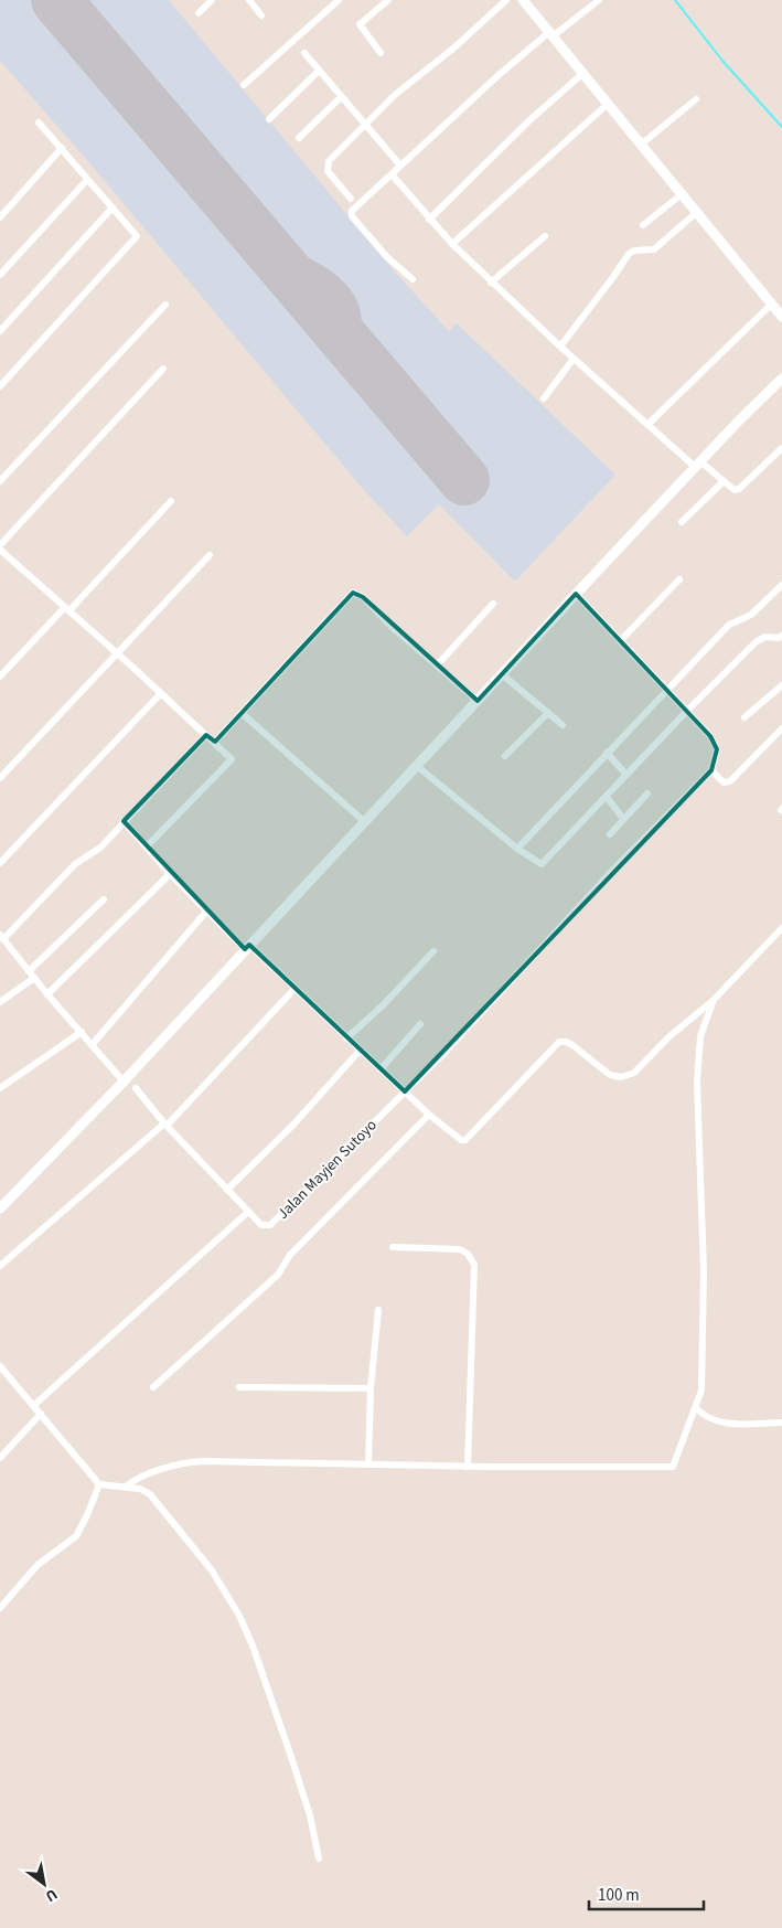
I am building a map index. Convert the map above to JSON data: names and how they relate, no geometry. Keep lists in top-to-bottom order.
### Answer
{
  "streets": {
    "street": ["Jalan Mayjen Sutoyo"]
  },
  "scale_bar": "100 m",
  "north": "bottom right"
}
